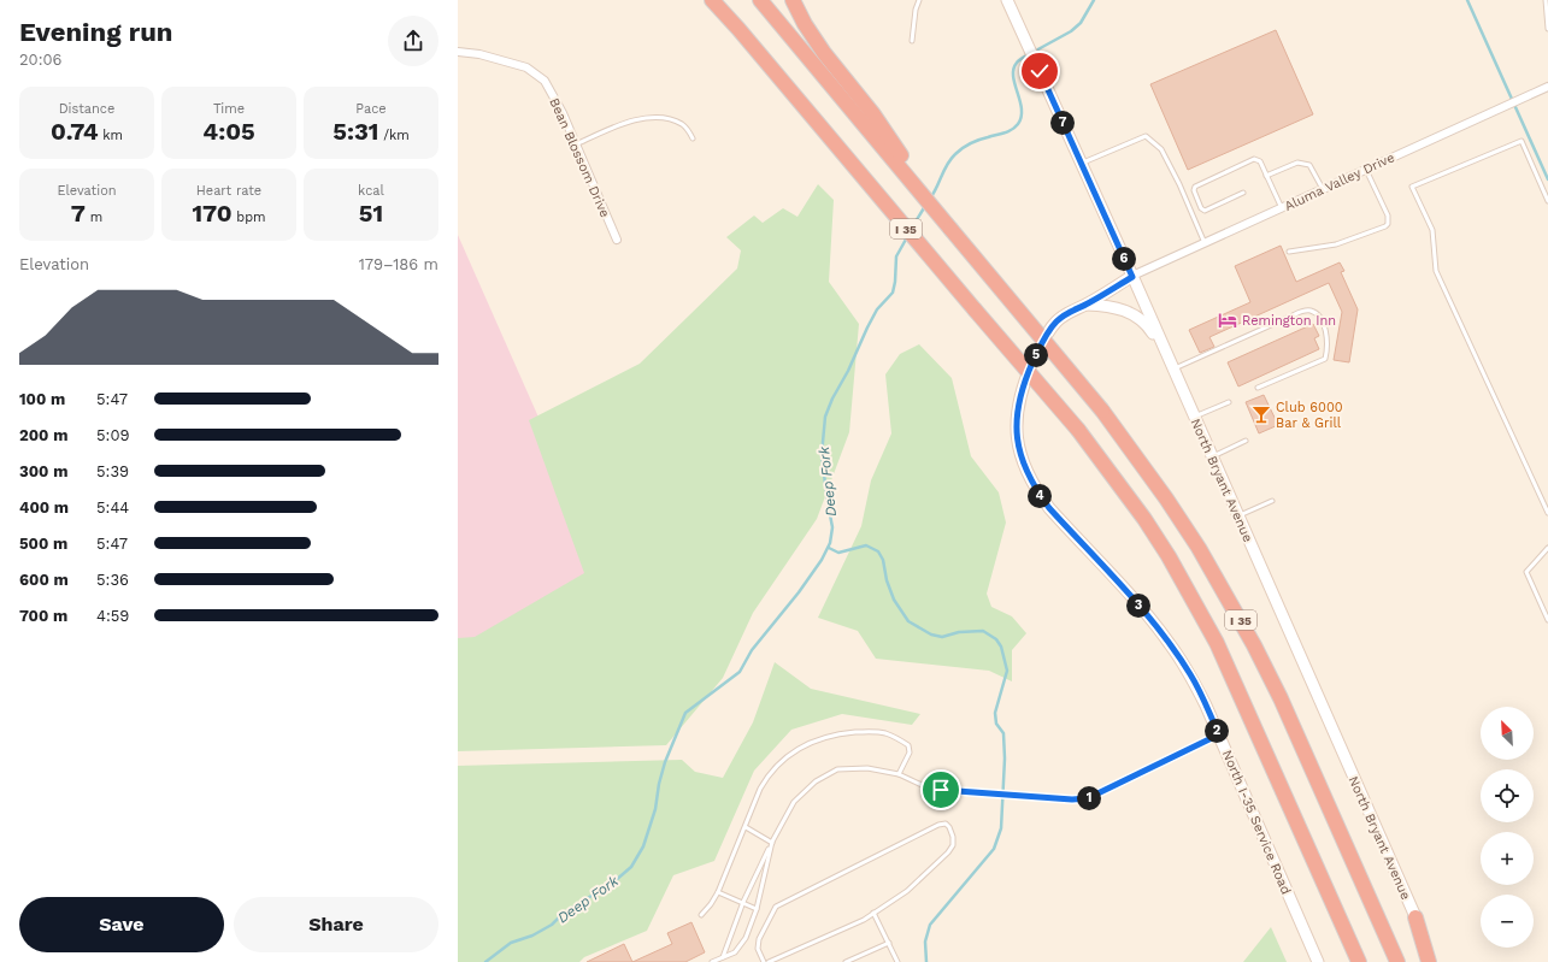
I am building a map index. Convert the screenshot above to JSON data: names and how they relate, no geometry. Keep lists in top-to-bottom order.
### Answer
{
  "streets": {
    "highway": ["I 35"],
    "main road": ["North Bryant Avenue", "North I-35 Service Road"],
    "street": ["Bean Blossom Drive", "Aluma Valley Drive"]
  },
  "crossings": [
    ["Aluma Valley Drive", "North Bryant Avenue"],
    ["Aluma Valley Drive", "North I-35 Service Road"],
    ["North Bryant Avenue", "North I-35 Service Road"]
  ],
  "water": ["Deep Fork"],
  "places": {
    "hotel": ["Remington Inn"],
    "bar": ["Club 6000 Bar & Grill"]
  },
  "north": "top left",
  "page": {
    "heading": ["Evening run", "20:06"],
    "stats": [
      ["Distance", "0.74 km"],
      ["Time", "4:05"],
      ["Pace", "5:31 /km"],
      ["Elevation", "7 m"],
      ["Heart rate", "170 bpm"],
      ["kcal", "51"]
    ],
    "pins": [
      "7",
      "6",
      "5",
      "4",
      "3",
      "2",
      "1"
    ],
    "chart": ["Elevation", "179–186 m"],
    "list": [
      {
        "name": "100 m",
        "note": "5:47"
      },
      {
        "name": "200 m",
        "note": "5:09"
      },
      {
        "name": "300 m",
        "note": "5:39"
      },
      {
        "name": "400 m",
        "note": "5:44"
      },
      {
        "name": "500 m",
        "note": "5:47"
      },
      {
        "name": "600 m",
        "note": "5:36"
      },
      {
        "name": "700 m",
        "note": "4:59"
      }
    ],
    "map_buttons": ["+", "−"],
    "buttons": ["Save", "Share"]
  }
}
